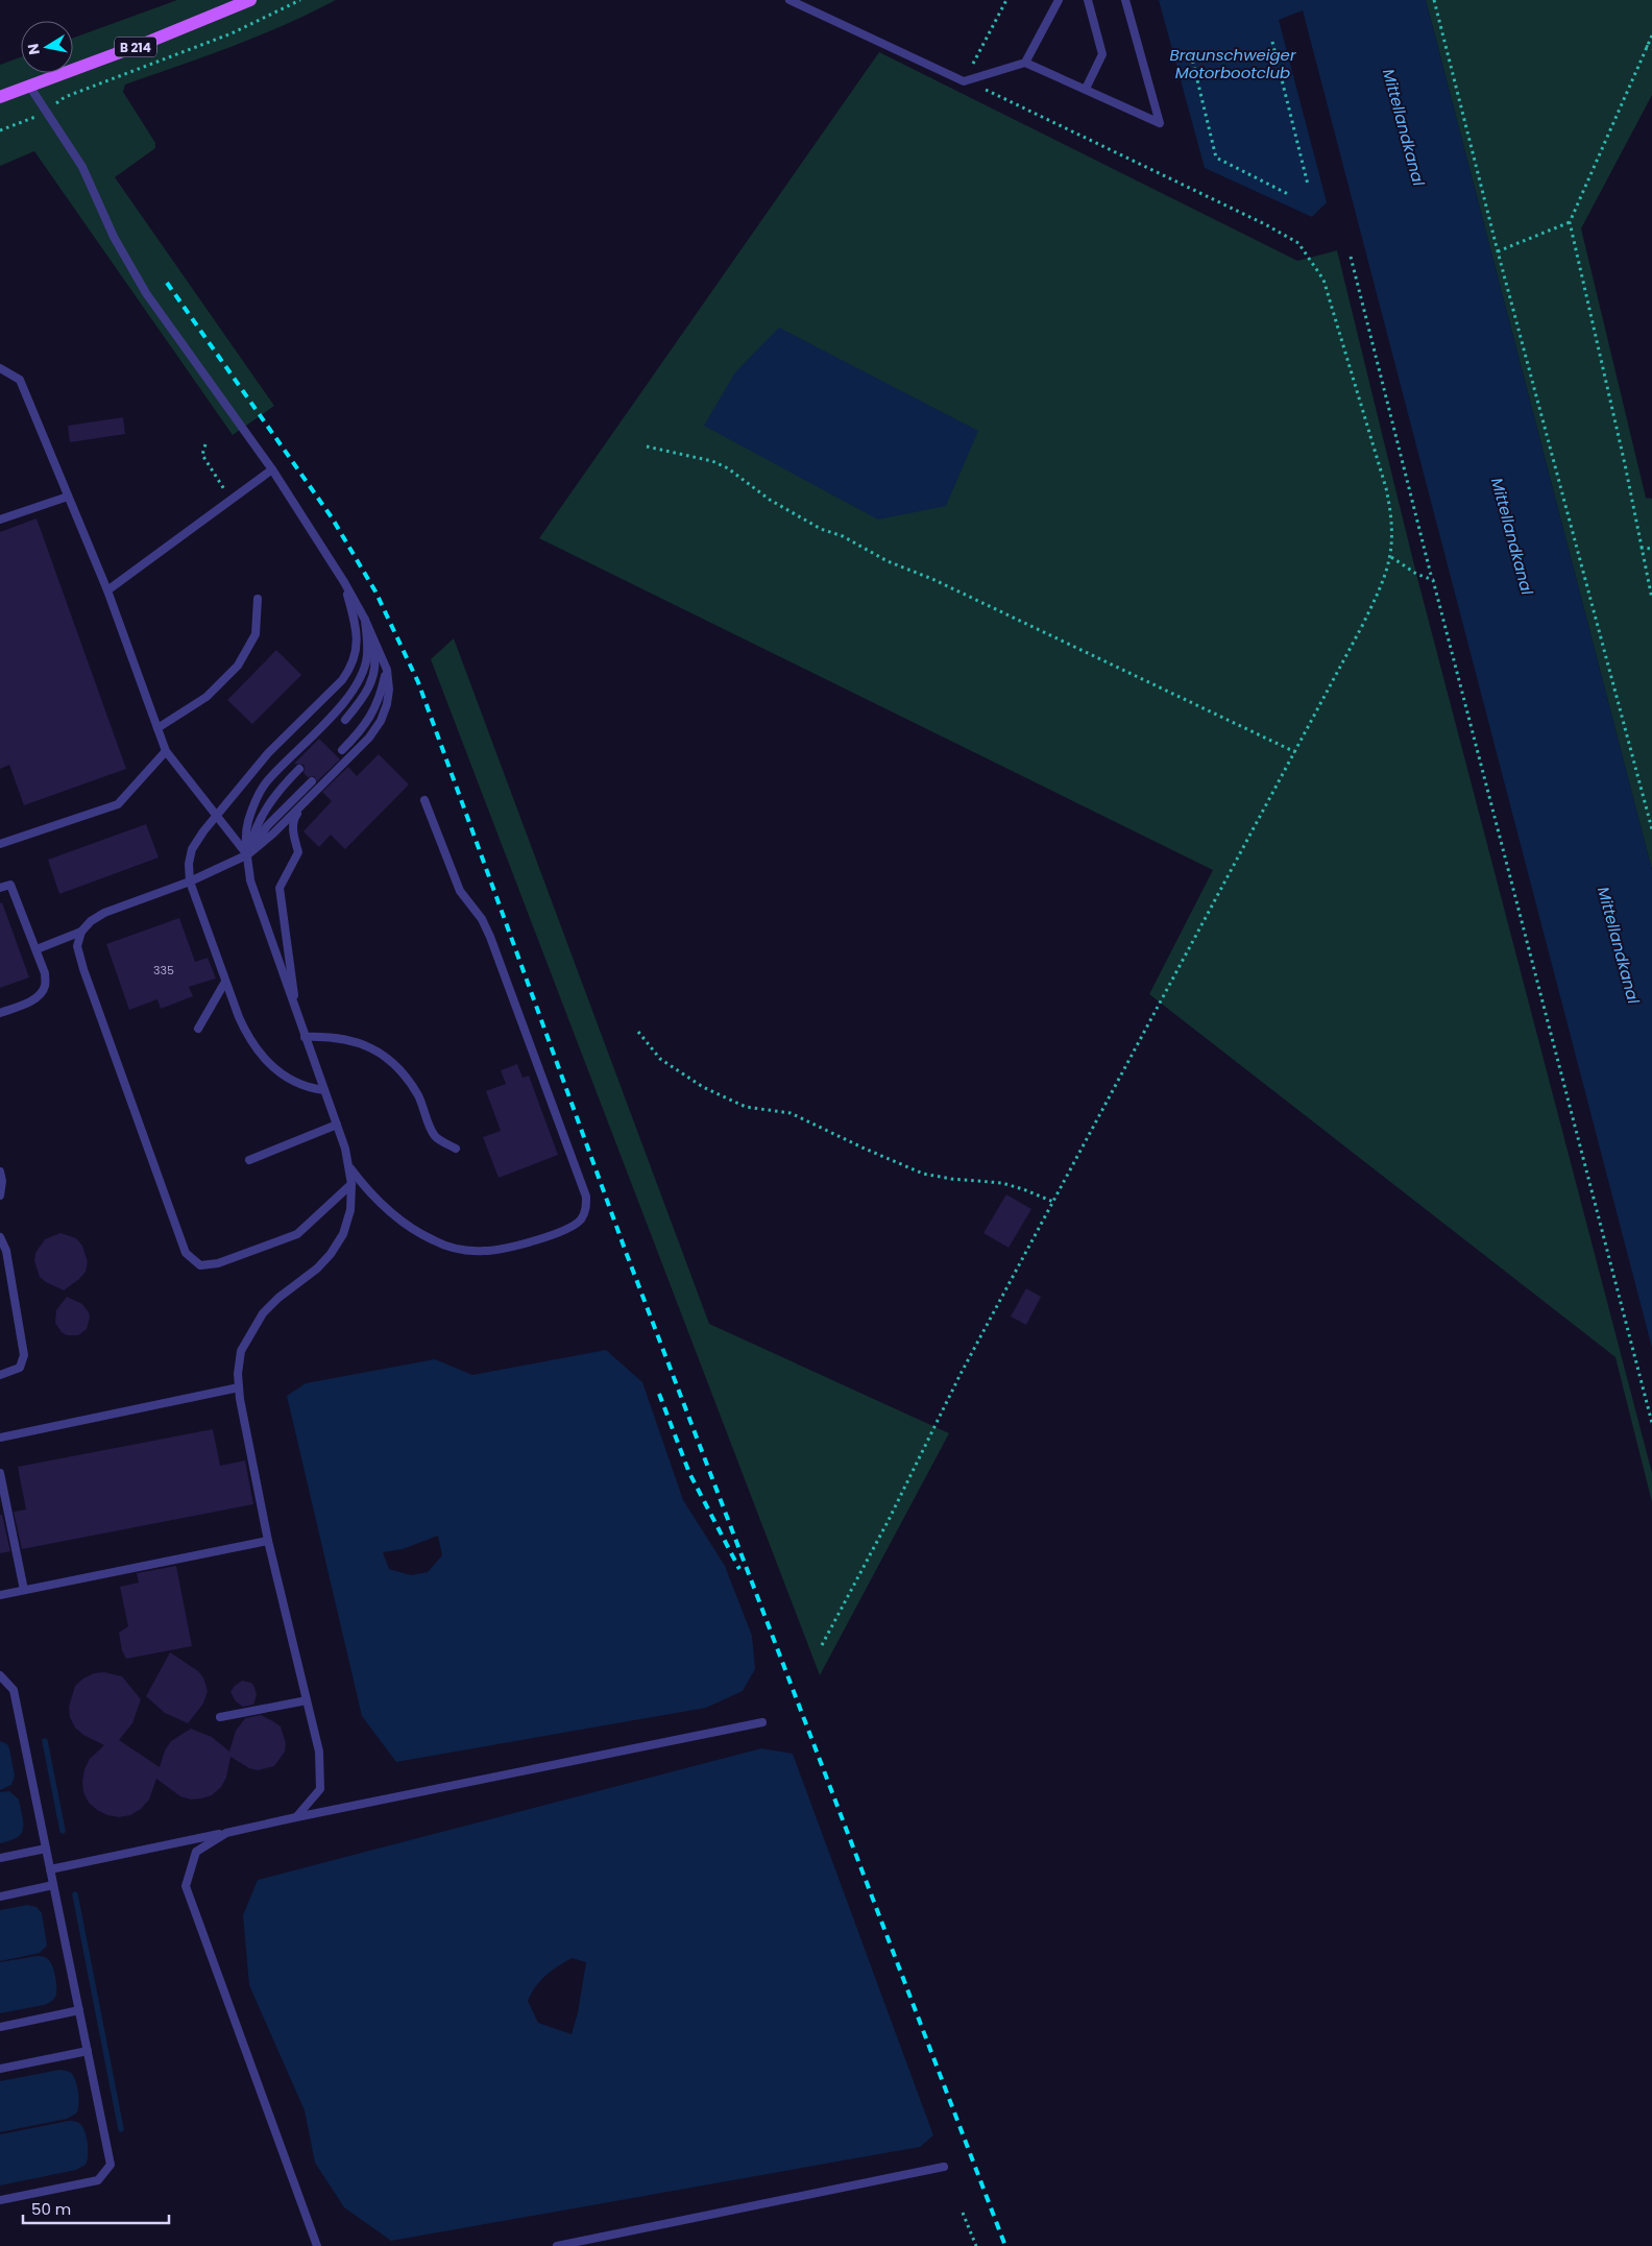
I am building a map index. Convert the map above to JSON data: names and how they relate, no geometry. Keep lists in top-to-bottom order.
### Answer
{
  "streets": {
    "main road": ["B 214"]
  },
  "water": ["Braunschweiger Motorbootclub", "Mittellandkanal"],
  "house_numbers": ["335"],
  "scale_bar": "50 m",
  "north": "left"
}
